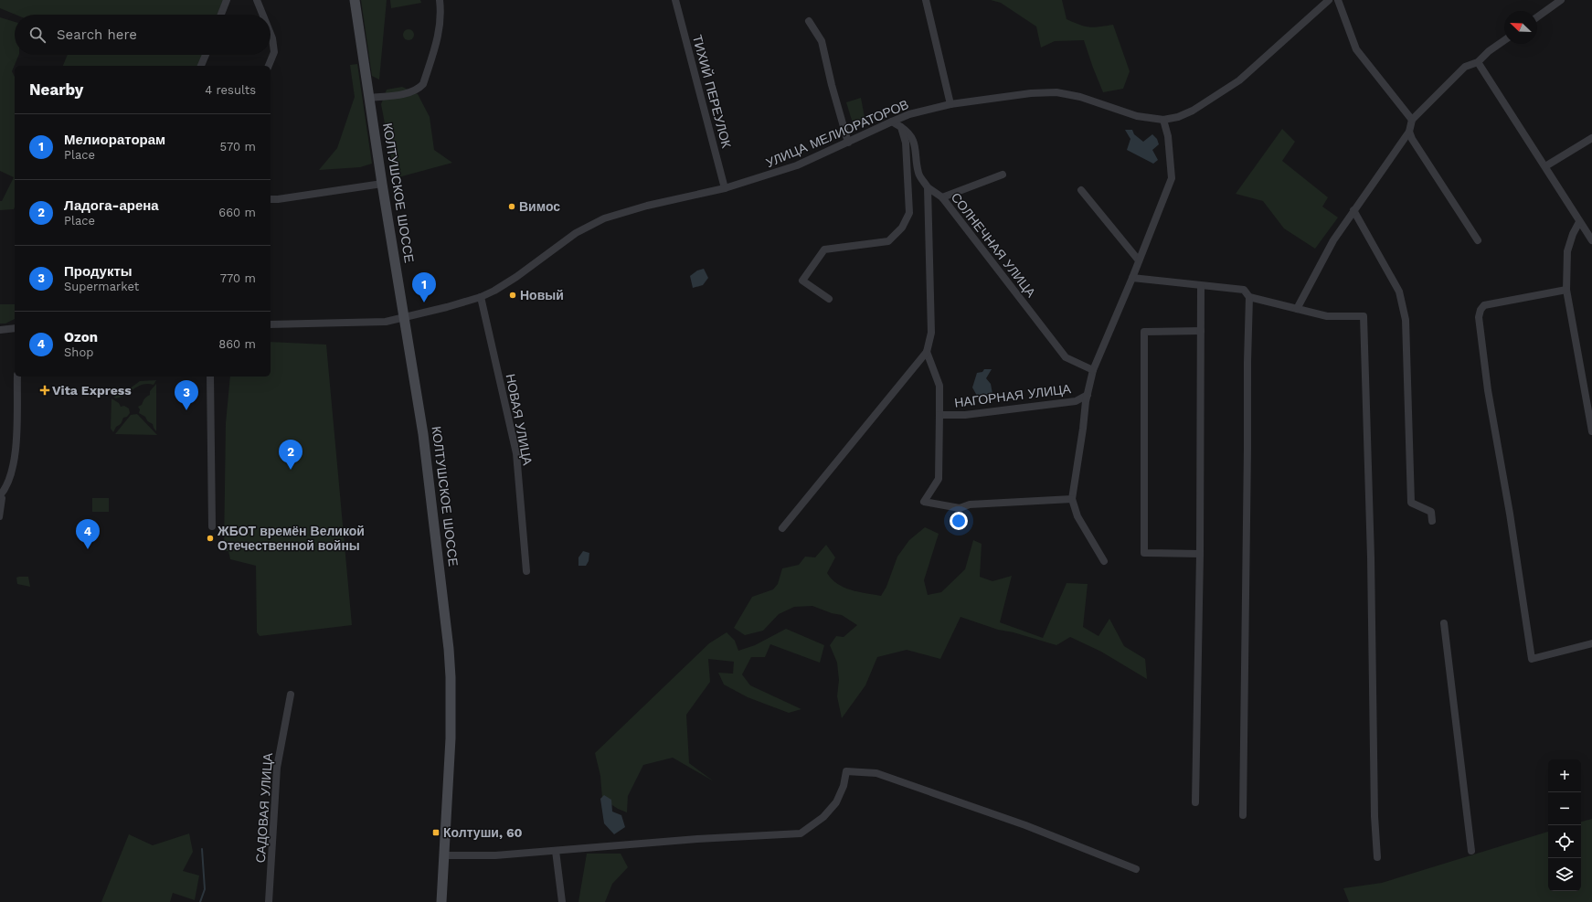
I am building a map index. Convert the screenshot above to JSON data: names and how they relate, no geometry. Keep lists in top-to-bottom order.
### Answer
{
  "streets": {
    "main road": ["КОЛТУШСКОЕ ШОССЕ"],
    "street": [
      "ТИХИЙ ПЕРЕУЛОК",
      "УЛИЦА МЕЛИОРАТОРОВ",
      "СОЛНЕЧНАЯ УЛИЦА",
      "НАГОРНАЯ УЛИЦА",
      "НОВАЯ УЛИЦА",
      "САДОВАЯ УЛИЦА"
    ]
  },
  "crossings": [
    ["ТИХИЙ ПЕРЕУЛОК", "УЛИЦА МЕЛИОРАТОРОВ"],
    ["УЛИЦА МЕЛИОРАТОРОВ", "КОЛТУШСКОЕ ШОССЕ"],
    ["УЛИЦА МЕЛИОРАТОРОВ", "НОВАЯ УЛИЦА"]
  ],
  "places": {
    "other": ["Вимос", "Новый", "ЖБОТ времён Великой Отечественной войны"],
    "health": ["Vita Express"],
    "transit": ["Колтуши, 60"]
  },
  "north": "top left",
  "page": {
    "search": "Search here",
    "heading": ["Nearby", "4 results"],
    "list": [
      {
        "mark": "1",
        "name": "Мелиораторам",
        "note": "Place",
        "value": "570 m"
      },
      {
        "mark": "2",
        "name": "Ладога-арена",
        "note": "Place",
        "value": "660 m"
      },
      {
        "mark": "3",
        "name": "Продукты",
        "note": "Supermarket",
        "value": "770 m"
      },
      {
        "mark": "4",
        "name": "Ozon",
        "note": "Shop",
        "value": "860 m"
      }
    ],
    "pins": [
      "1",
      "3",
      "2",
      "4"
    ],
    "map_buttons": ["+", "−"]
  }
}
